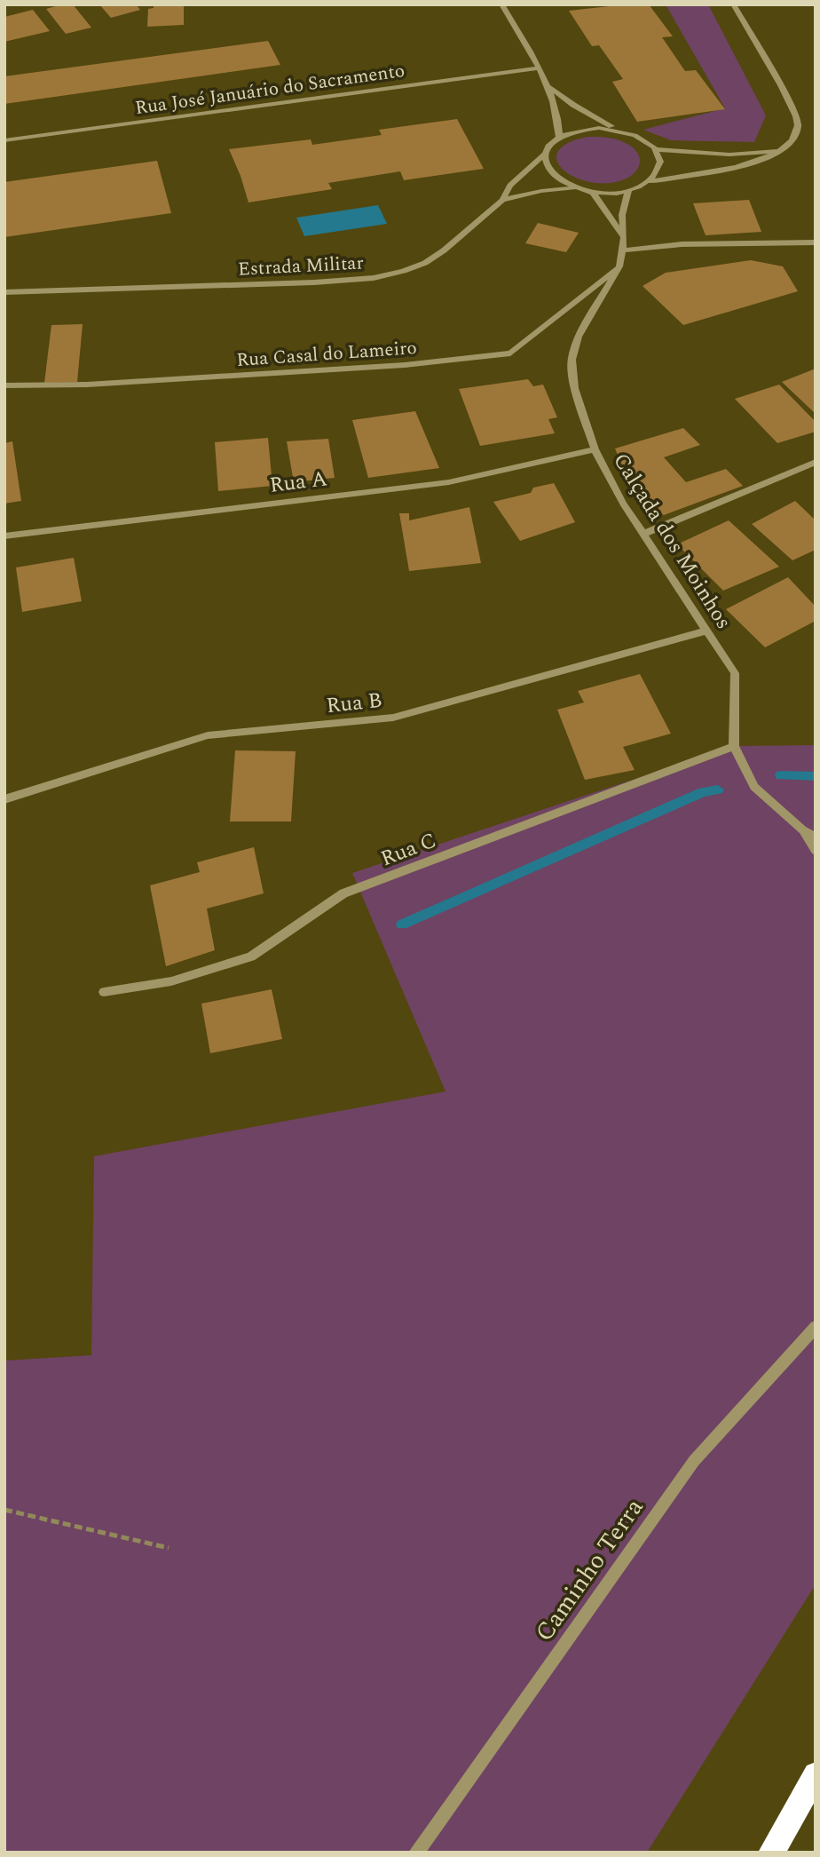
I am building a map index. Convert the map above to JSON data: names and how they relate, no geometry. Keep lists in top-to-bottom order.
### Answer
{
  "streets": {
    "street": [
      "Rua José Januário do Sacramento",
      "Estrada Militar",
      "Rua Casal do Lameiro",
      "Rua A",
      "Calçada dos Moinhos",
      "Rua B",
      "Rua C",
      "Caminho Terra"
    ]
  },
  "crossings": [
    ["Rua Casal do Lameiro", "Calçada dos Moinhos"],
    ["Rua A", "Calçada dos Moinhos"],
    ["Calçada dos Moinhos", "Rua B"],
    ["Calçada dos Moinhos", "Rua C"]
  ]
}
